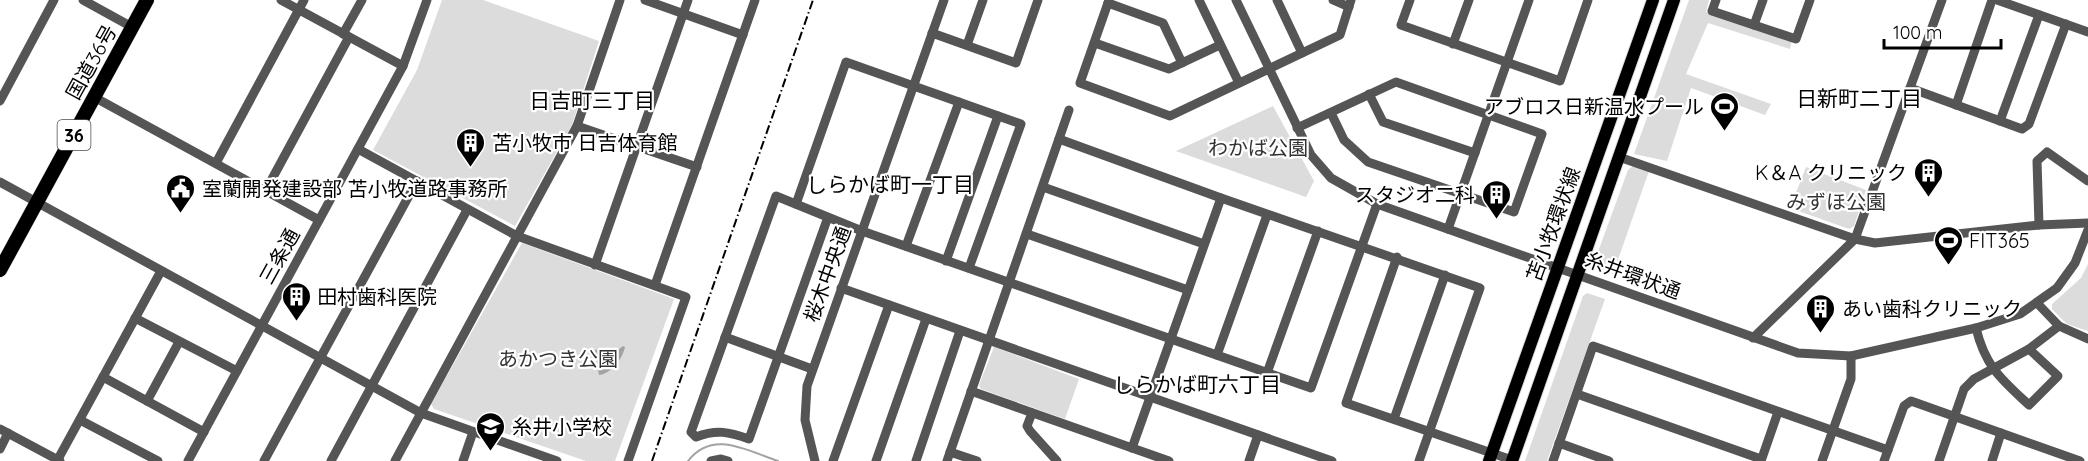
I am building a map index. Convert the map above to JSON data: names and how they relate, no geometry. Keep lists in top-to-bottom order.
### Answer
{
  "streets": {
    "highway": ["国道36号", "36"],
    "main road": ["苫小牧環状線"],
    "street": ["三条通", "桜木中央通", "糸井環状通"]
  },
  "crossings": [
    ["苫小牧環状線", "糸井環状通"]
  ],
  "districts": [
    "日新町二丁目",
    "日吉町三丁目",
    "しらかば町一丁目",
    "しらかば町六丁目"
  ],
  "parks": ["わかば公園", "みずほ公園", "あかつき公園"],
  "places": {
    "sports": ["アブロス日新温水プール", "FIT365"],
    "building": [
      "苫小牧市 日吉体育館",
      "K＆A クリニック",
      "スタジオ二科",
      "田村歯科医院",
      "あい歯科クリニック"
    ],
    "public building": ["室蘭開発建設部 苫小牧道路事務所"],
    "school or university": ["糸井小学校"]
  },
  "scale_bar": "100 m"
}
